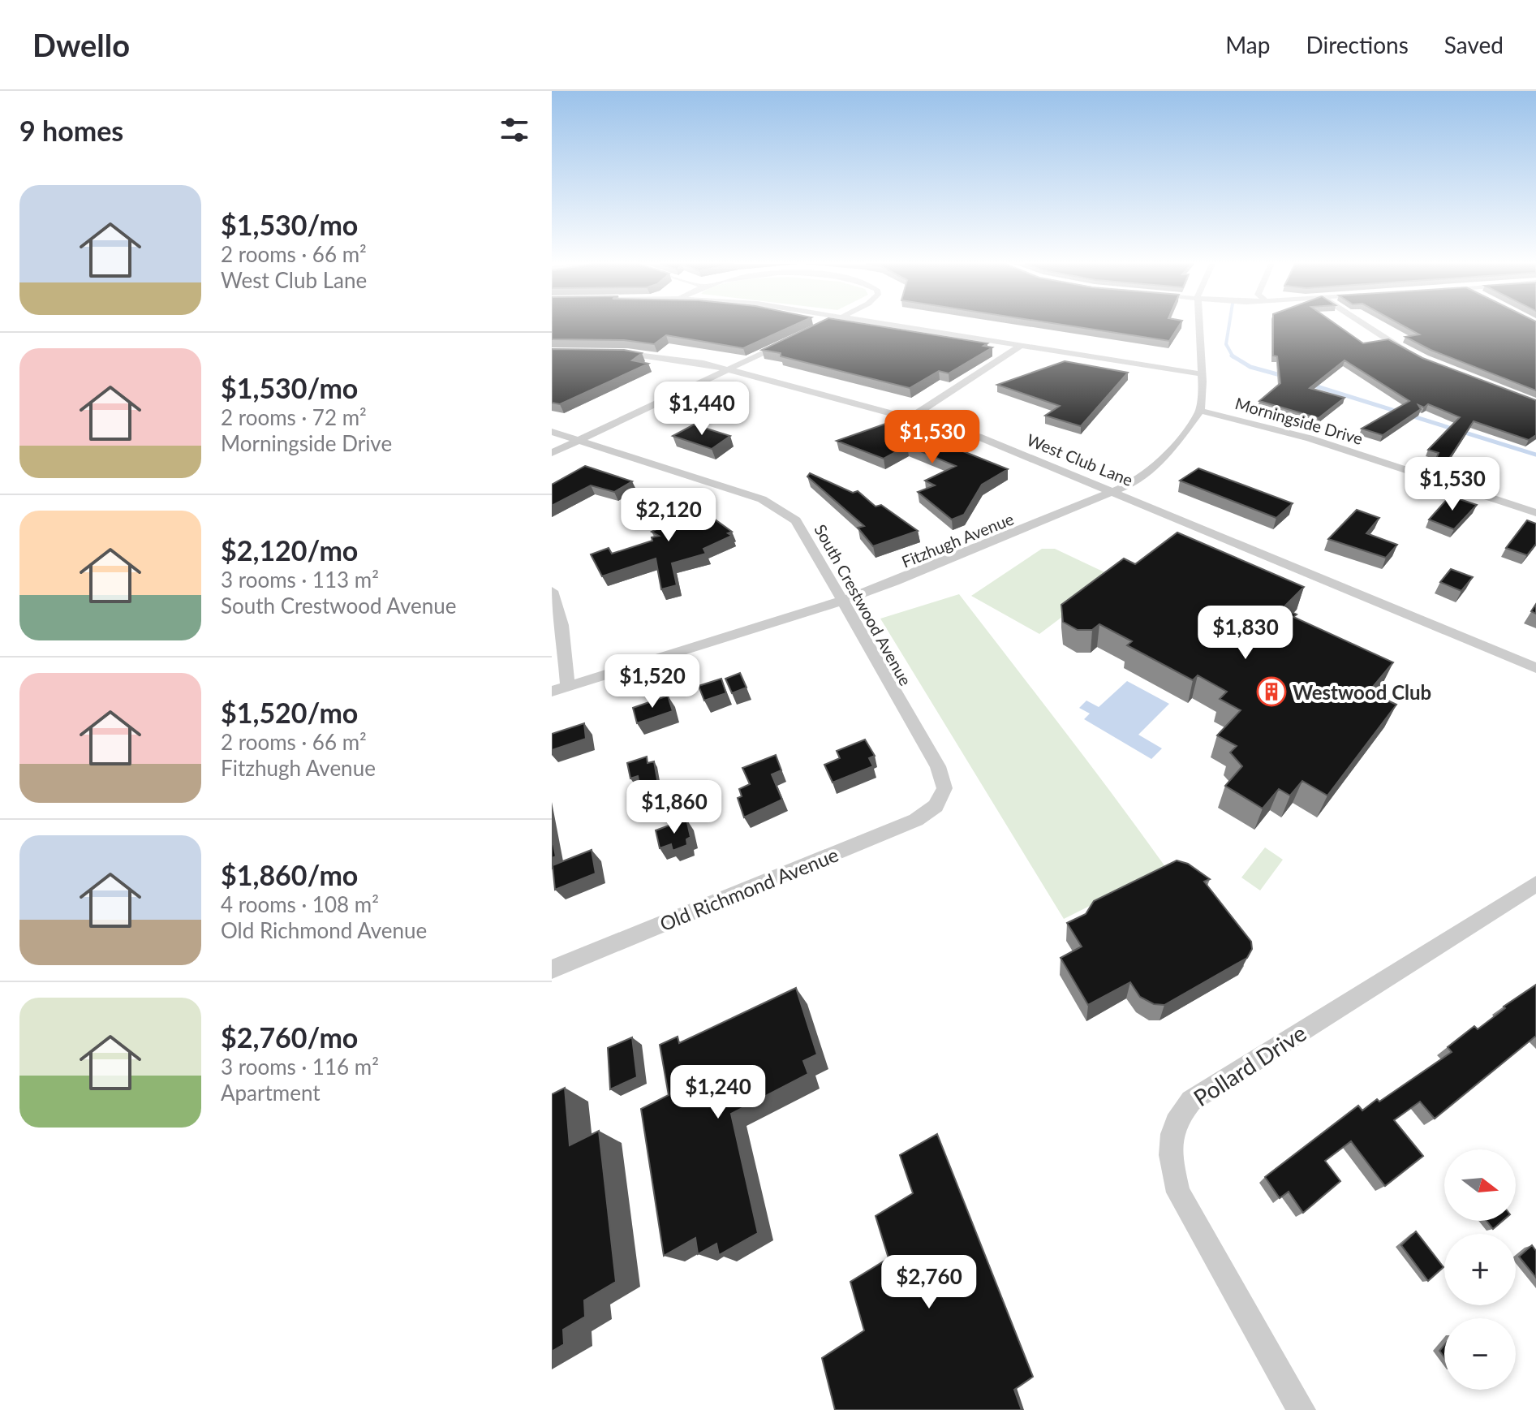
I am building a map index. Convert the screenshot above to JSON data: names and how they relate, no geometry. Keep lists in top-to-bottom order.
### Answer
{
  "streets": {
    "street": [
      "Morningside Drive",
      "West Club Lane",
      "Fitzhugh Avenue",
      "South Crestwood Avenue",
      "Old Richmond Avenue",
      "Pollard Drive"
    ]
  },
  "crossings": [
    ["Morningside Drive", "Fitzhugh Avenue"],
    ["West Club Lane", "Fitzhugh Avenue"],
    ["Fitzhugh Avenue", "South Crestwood Avenue"],
    ["South Crestwood Avenue", "Old Richmond Avenue"]
  ],
  "places": {
    "building": ["Westwood Club"]
  },
  "north": "right",
  "page": {
    "header": "Dwello",
    "nav": ["Map", "Directions", "Saved"],
    "heading": "9 homes",
    "list": [
      {
        "name": "$1,530/mo",
        "note": "2 rooms · 66 m² · West Club Lane"
      },
      {
        "name": "$1,530/mo",
        "note": "2 rooms · 72 m² · Morningside Drive"
      },
      {
        "name": "$2,120/mo",
        "note": "3 rooms · 113 m² · South Crestwood Avenue"
      },
      {
        "name": "$1,520/mo",
        "note": "2 rooms · 66 m² · Fitzhugh Avenue"
      },
      {
        "name": "$1,860/mo",
        "note": "4 rooms · 108 m² · Old Richmond Avenue"
      },
      {
        "name": "$2,760/mo",
        "note": "3 rooms · 116 m² · Apartment"
      }
    ],
    "price": [
      "$1,440",
      "$1,530",
      "$1,530",
      "$2,120",
      "$1,830",
      "$1,520",
      "$1,860",
      "$1,240",
      "$2,760"
    ],
    "map_buttons": ["+", "−"]
  }
}
